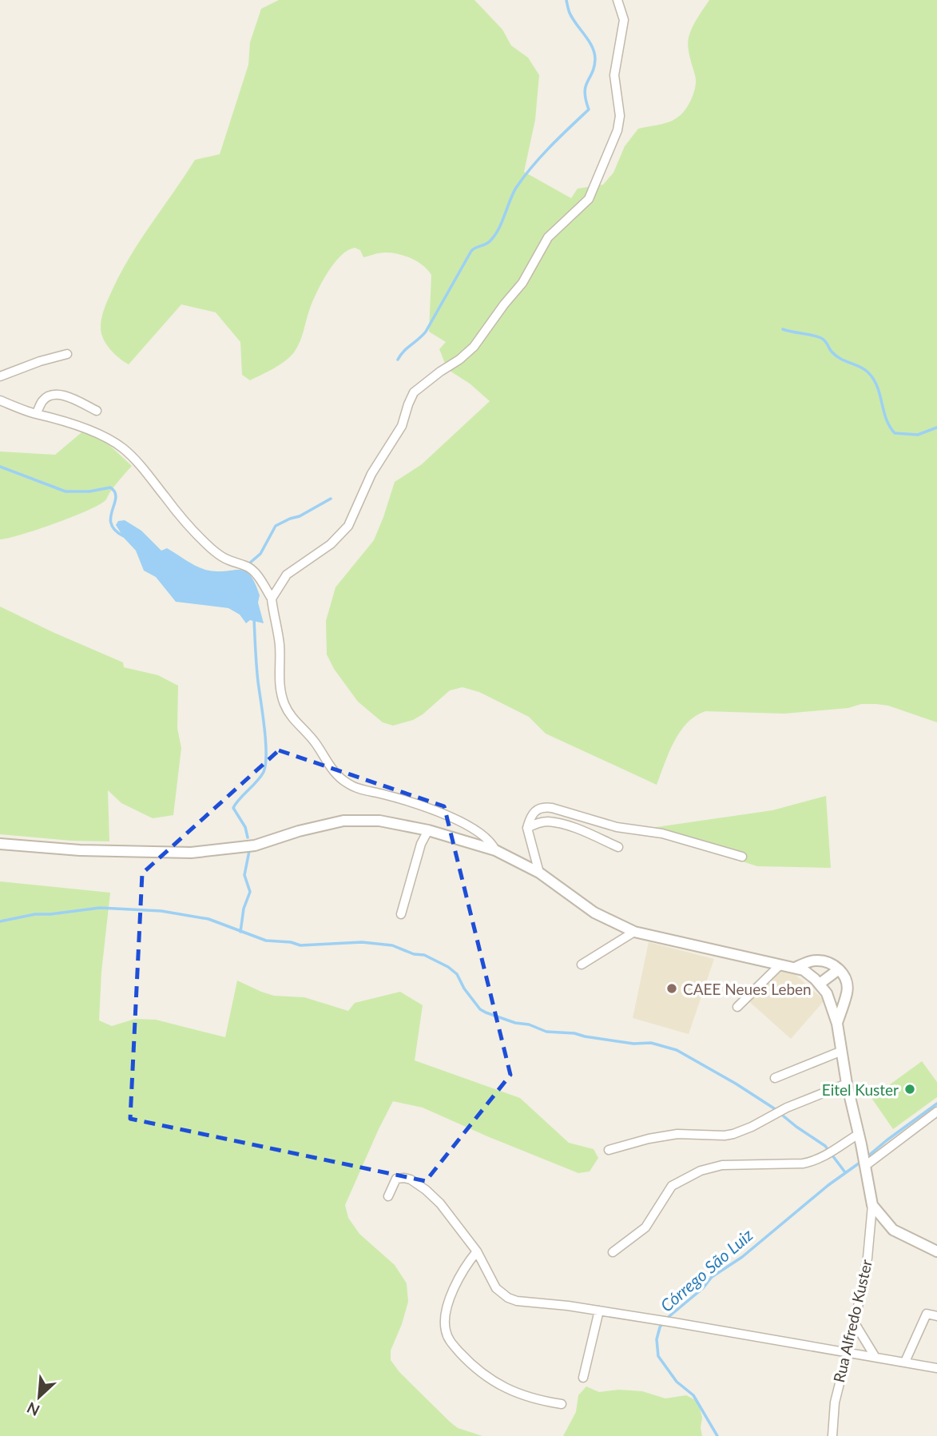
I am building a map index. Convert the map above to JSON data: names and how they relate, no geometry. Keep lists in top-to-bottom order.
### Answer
{
  "streets": {
    "street": ["Rua Alfredo Kuster"]
  },
  "water": ["Córrego São Luiz"],
  "places": ["CAEE Neues Leben", "Eitel Kuster"],
  "north": "bottom left"
}
